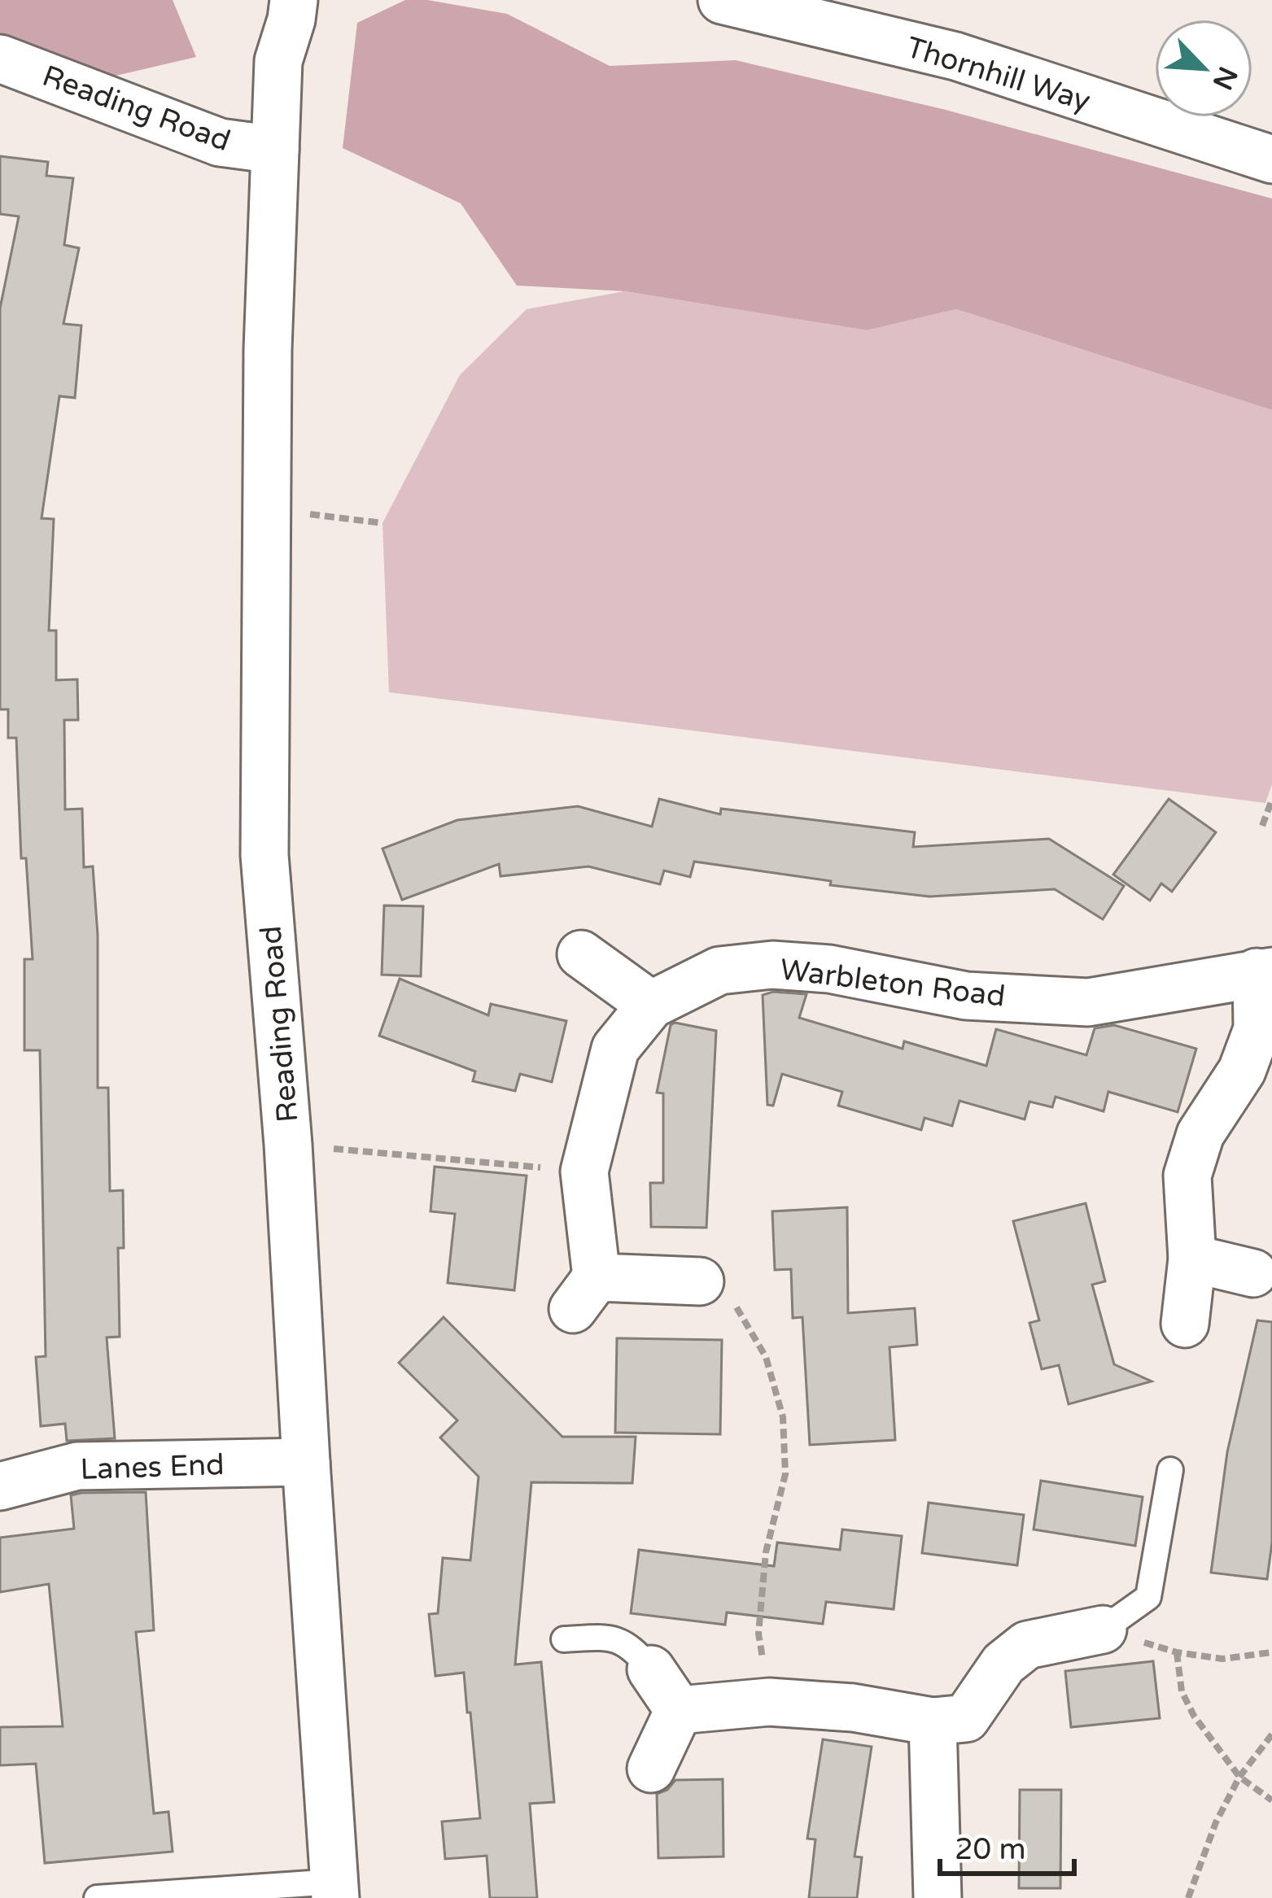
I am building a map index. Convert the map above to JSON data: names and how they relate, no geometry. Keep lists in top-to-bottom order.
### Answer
{
  "streets": {
    "street": [
      "Thornhill Way",
      "Reading Road",
      "Warbleton Road",
      "Lanes End"
    ]
  },
  "crossings": [
    ["Reading Road", "Lanes End"]
  ],
  "scale_bar": "20 m",
  "north": "bottom right"
}
